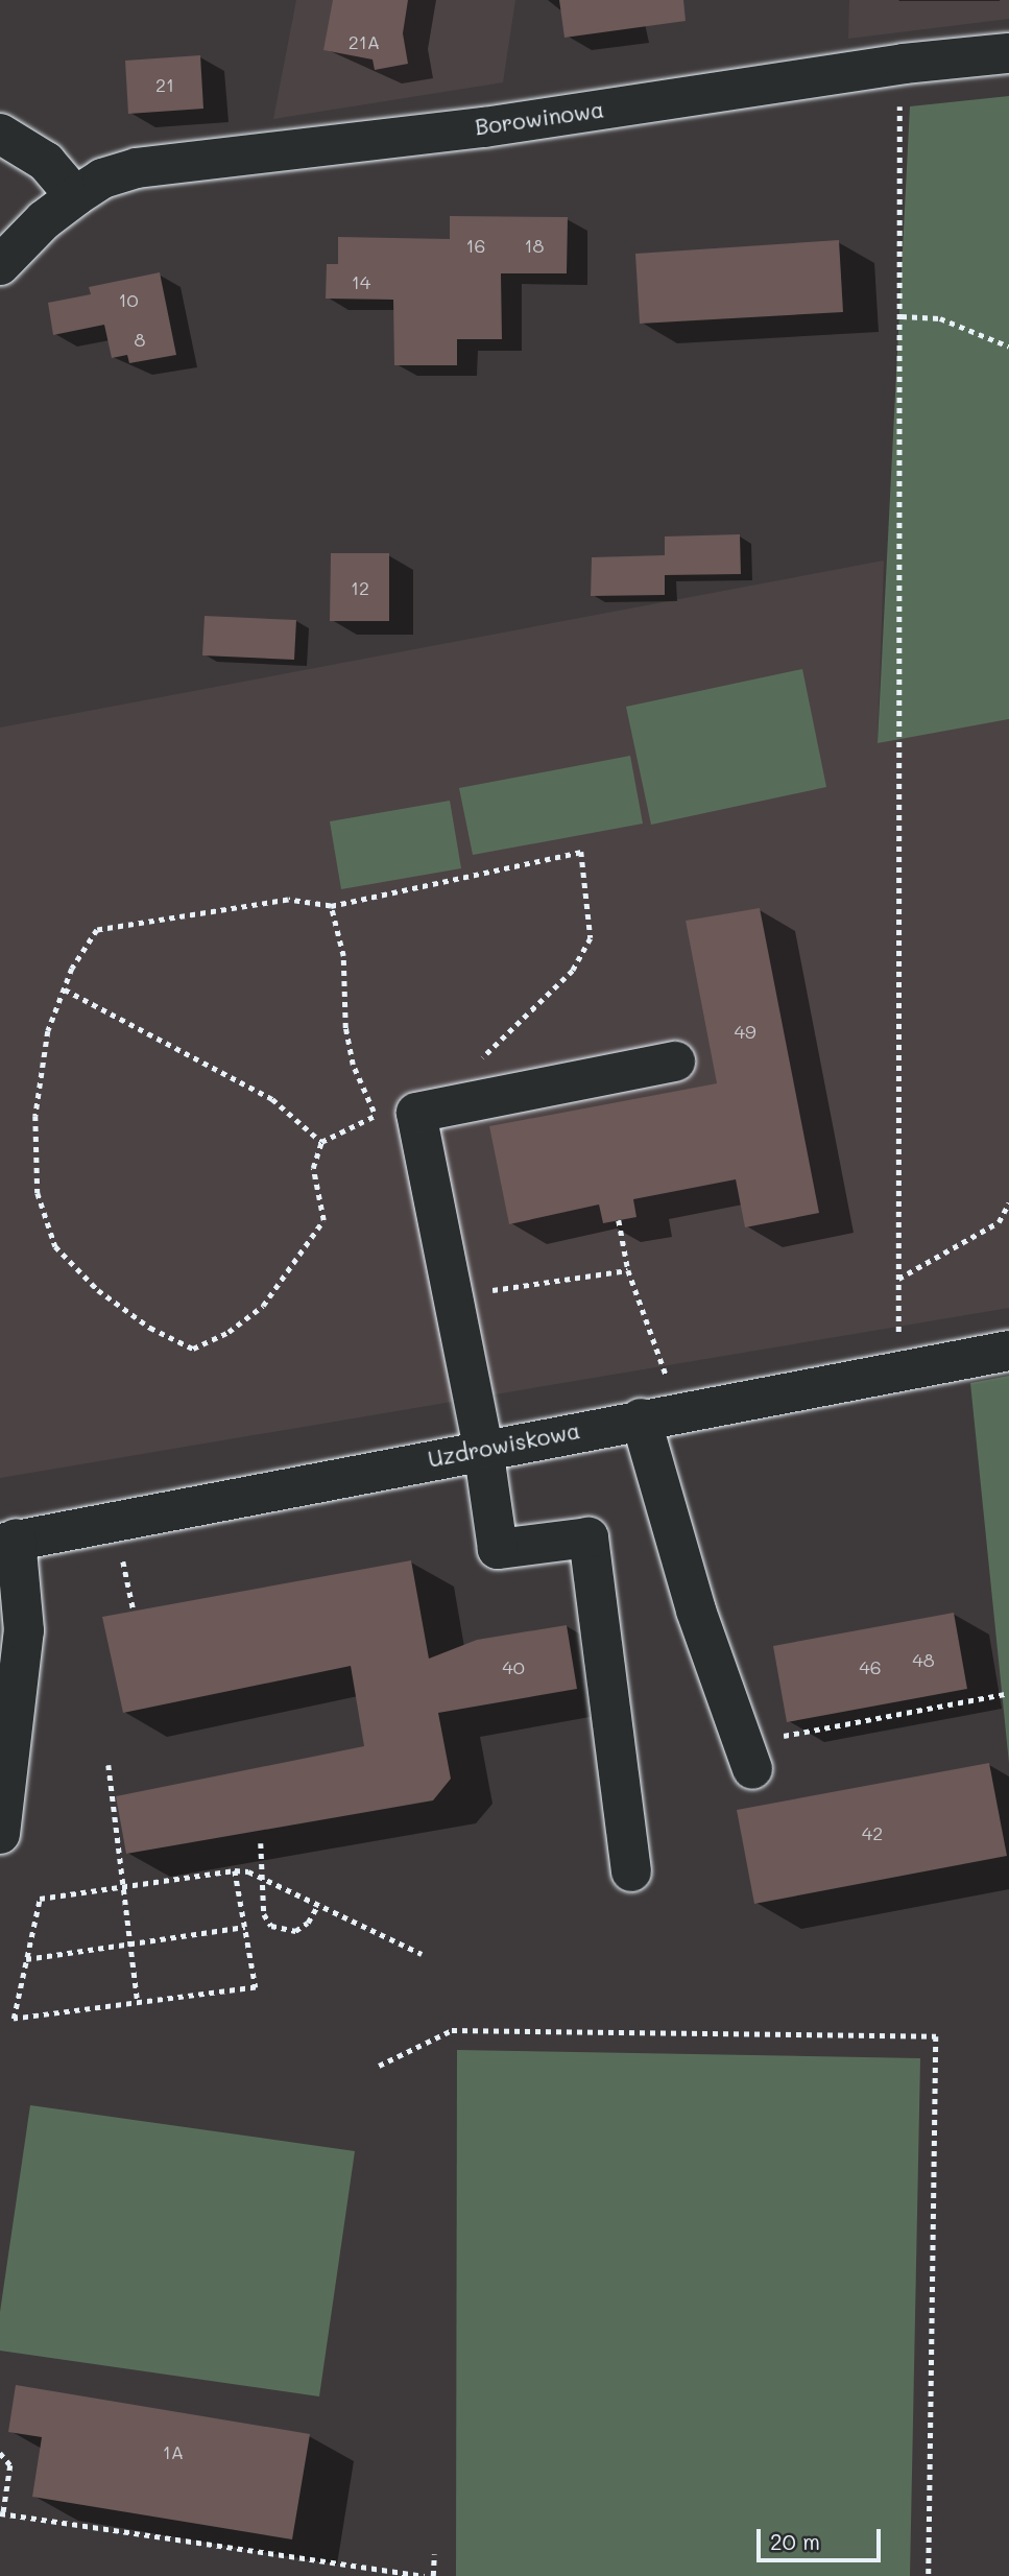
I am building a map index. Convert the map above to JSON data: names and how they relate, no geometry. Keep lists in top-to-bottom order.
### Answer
{
  "streets": {
    "street": ["Borowinowa", "Uzdrowiskowa"]
  },
  "house_numbers": [
    "21A",
    "21",
    "16",
    "18",
    "14",
    "10",
    "8",
    "12",
    "49",
    "48",
    "40",
    "46",
    "42",
    "1A"
  ],
  "scale_bar": "20 m"
}
